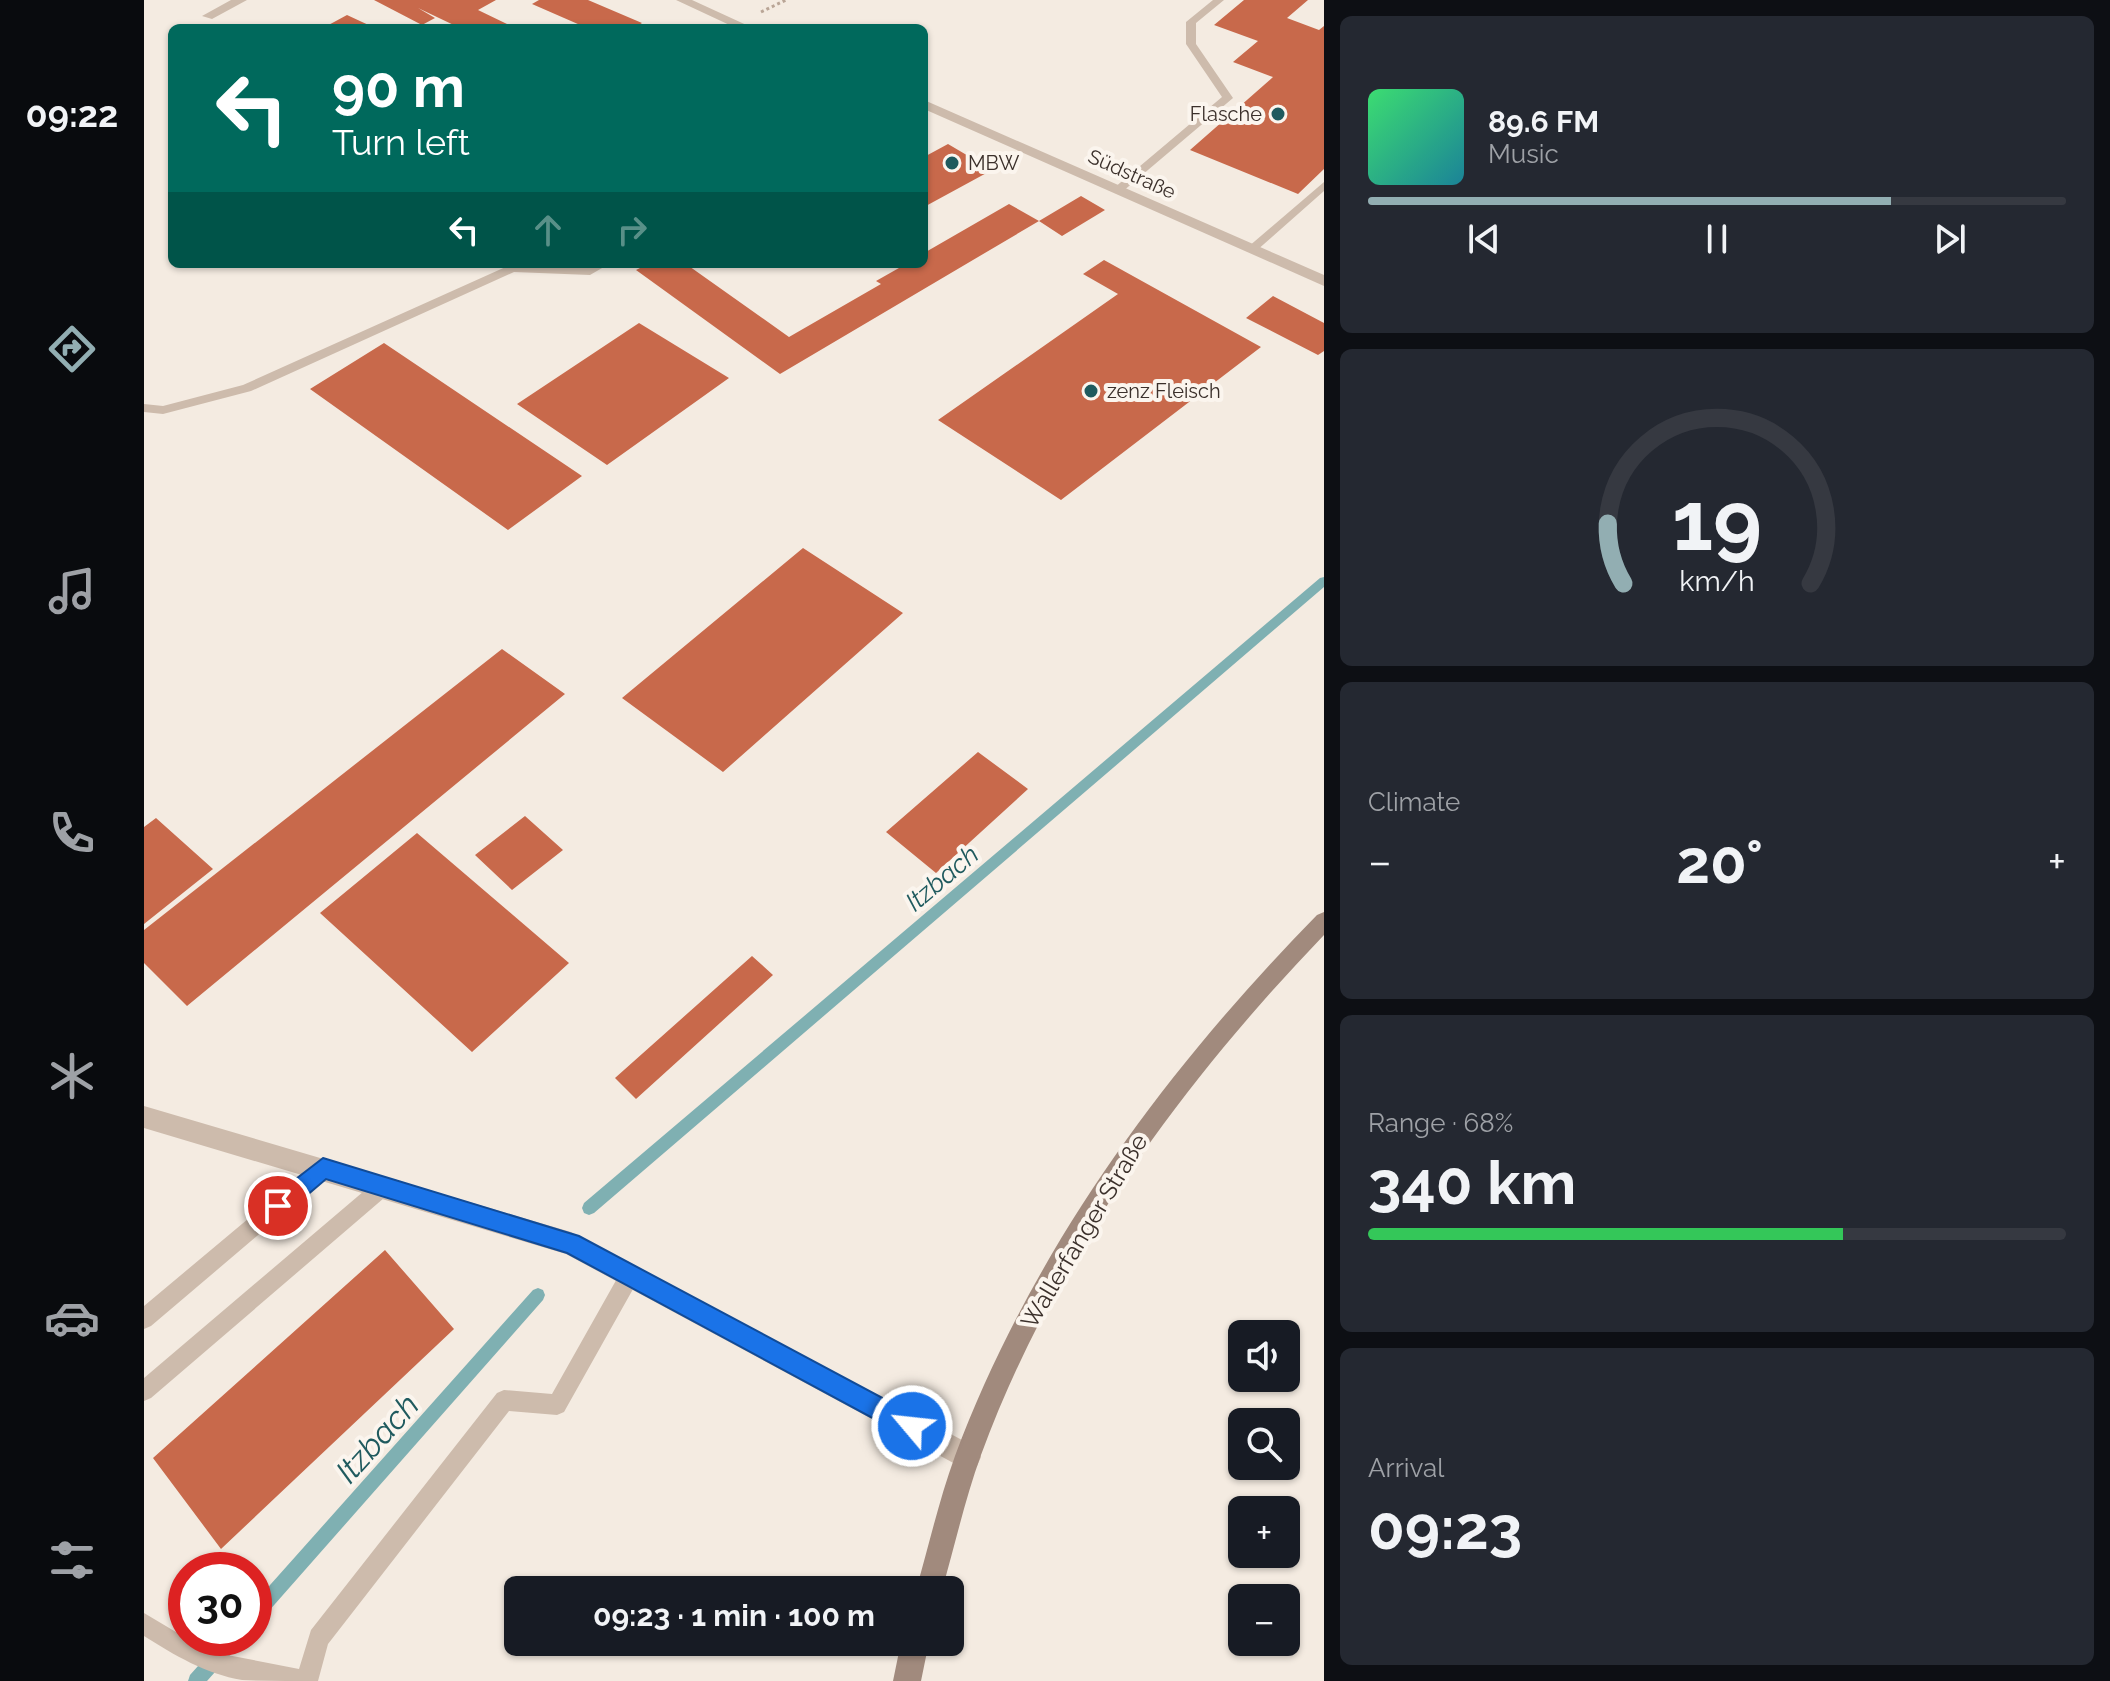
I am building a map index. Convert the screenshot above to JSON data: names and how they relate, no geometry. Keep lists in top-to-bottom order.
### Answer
{
  "streets": {
    "main road": ["Wallerfanger Straße"],
    "street": ["Südstraße"]
  },
  "water": ["Itzbach"],
  "places": ["Flasche", "MBW", "zenz Fleisch"],
  "page": {
    "tabs": "09:22",
    "turn": ["90 m", "Turn left"],
    "song": ["89.6 FM", "Music"],
    "tile": [
      "Climate",
      ["Range · 68%", "340 km"],
      ["Arrival", "09:23"]
    ],
    "heat": ["−", "20°", "+"],
    "map_buttons": ["+", "−"],
    "limit": "30",
    "trip": "09:23 · 1 min · 100 m",
    "gauge": ["19", "km/h"]
  }
}
